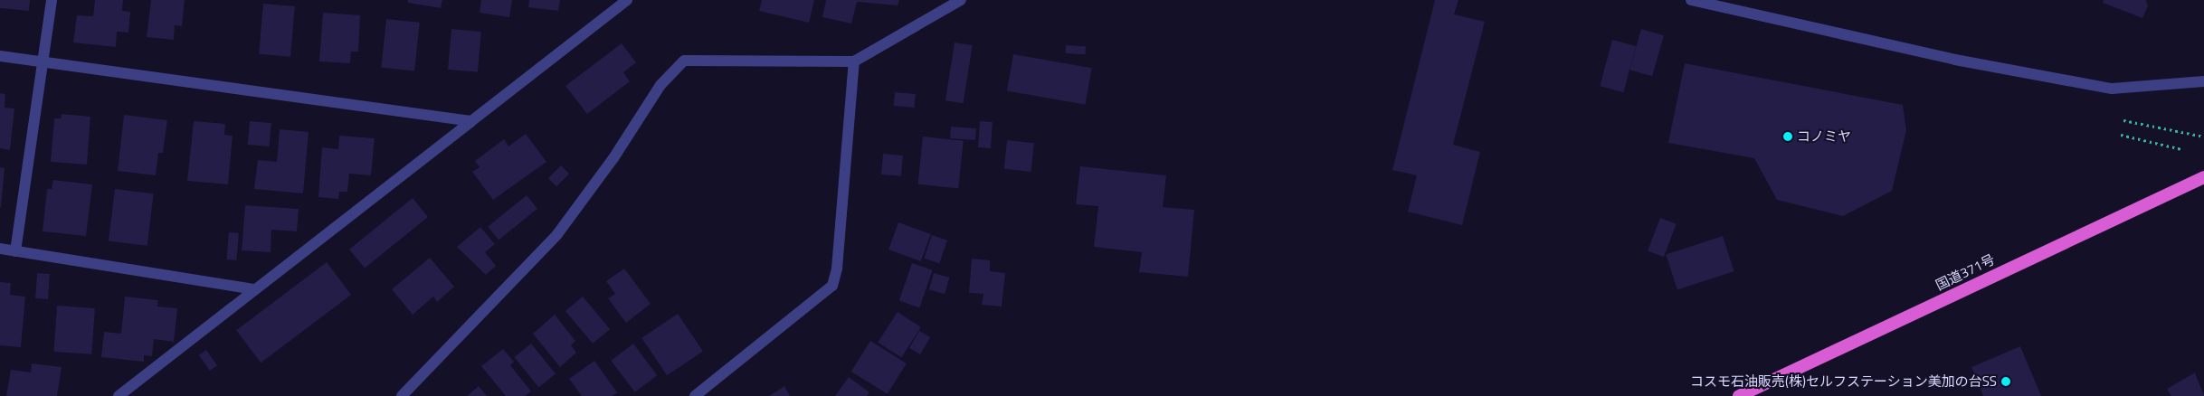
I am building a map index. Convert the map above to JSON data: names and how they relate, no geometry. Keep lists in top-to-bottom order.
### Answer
{
  "streets": {
    "highway": ["国道371号"]
  },
  "places": ["コノミヤ", "コスモ石油販売(株)セルフステーション美加の台SS"]
}
